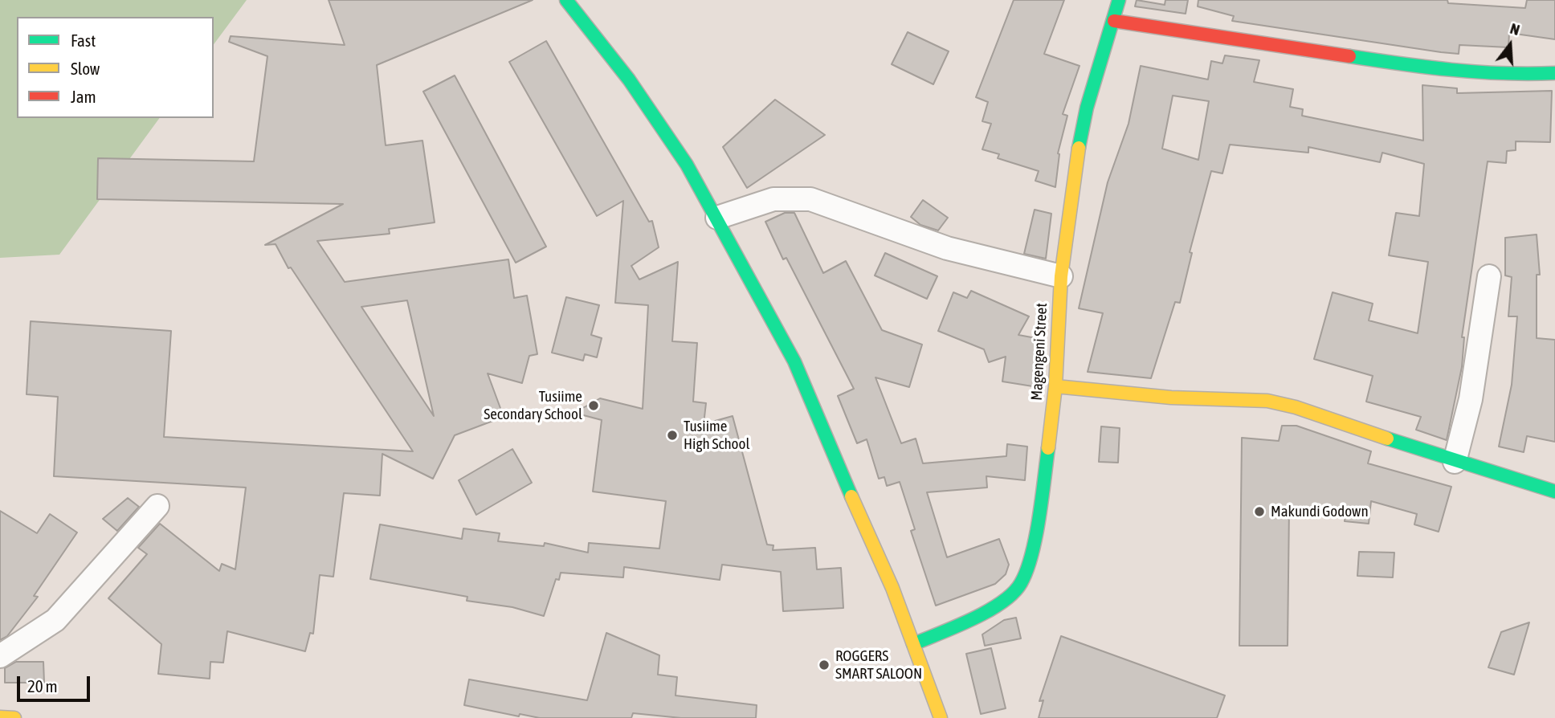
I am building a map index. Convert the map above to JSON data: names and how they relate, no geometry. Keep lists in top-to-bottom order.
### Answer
{
  "streets": {
    "street": ["Magengeni Street"]
  },
  "places": [
    "Tusiime Secondary School",
    "Tusiime High School",
    "Makundi Godown",
    "ROGGERS SMART SALOON"
  ],
  "legend": ["Fast", "Slow", "Jam"],
  "scale_bar": "20 m",
  "north": "top"
}
